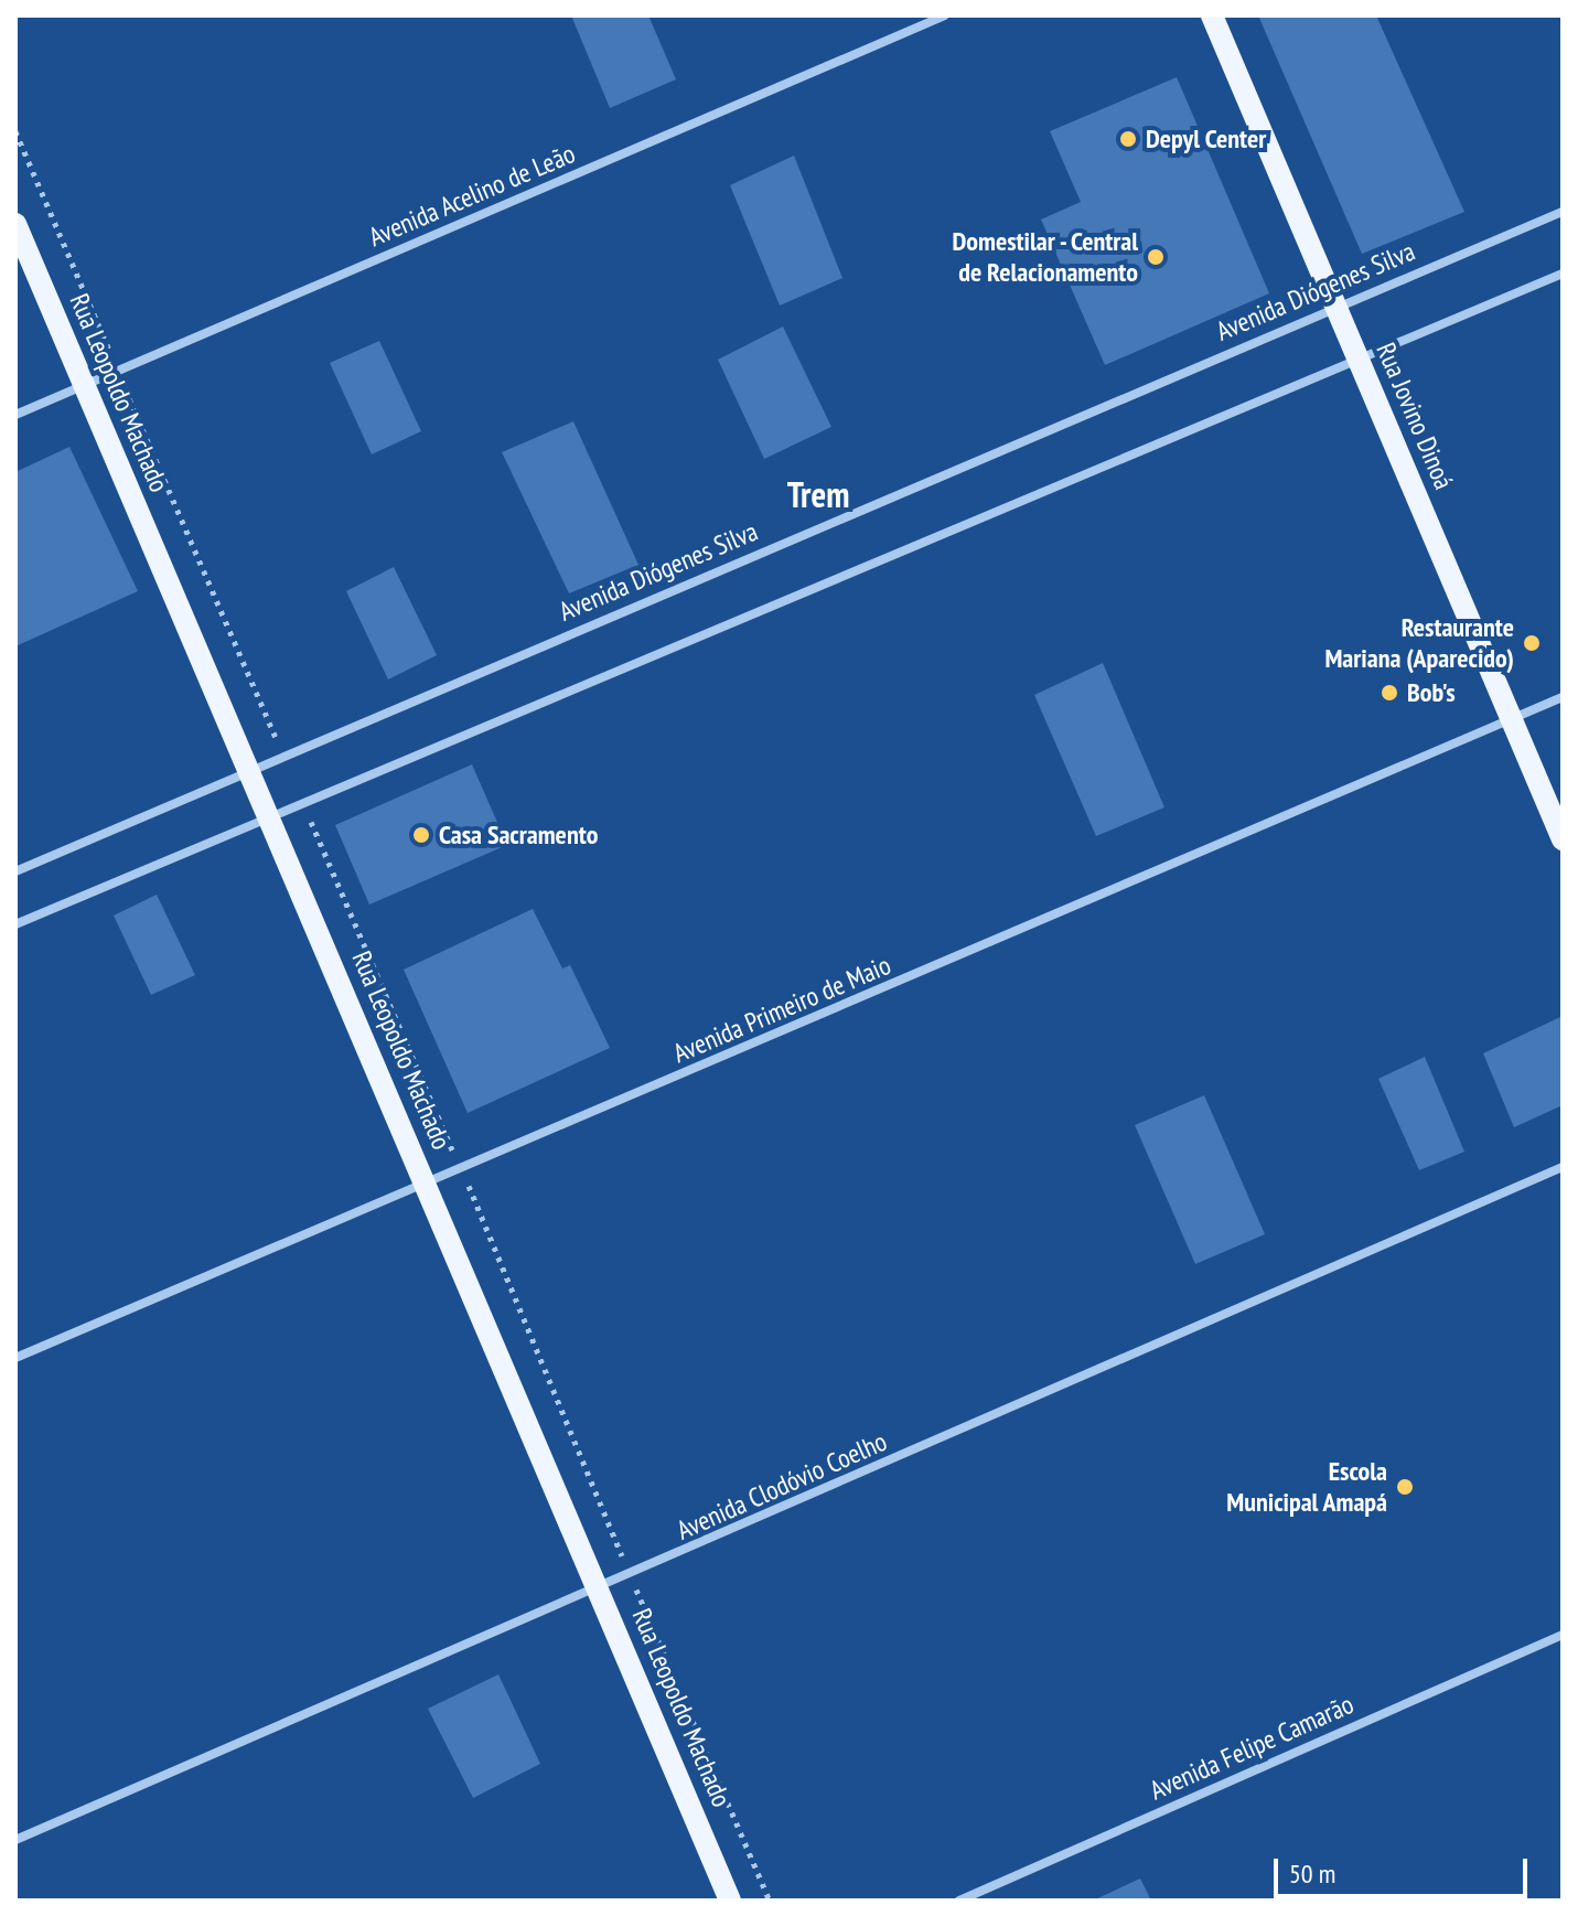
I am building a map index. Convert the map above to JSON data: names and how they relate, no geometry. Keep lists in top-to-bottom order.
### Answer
{
  "streets": {
    "main road": ["Rua Leopoldo Machado", "Rua Jovino Dinoá"],
    "street": [
      "Avenida Acelino de Leão",
      "Avenida Diógenes Silva",
      "Avenida Primeiro de Maio",
      "Avenida Clodóvio Coelho",
      "Avenida Felipe Camarão"
    ]
  },
  "crossings": [
    ["Avenida Acelino de Leão", "Rua Leopoldo Machado"],
    ["Avenida Diógenes Silva", "Rua Leopoldo Machado"],
    ["Avenida Diógenes Silva", "Rua Jovino Dinoá"],
    ["Rua Leopoldo Machado", "Avenida Primeiro de Maio"],
    ["Rua Leopoldo Machado", "Avenida Clodóvio Coelho"],
    ["Rua Jovino Dinoá", "Avenida Primeiro de Maio"]
  ],
  "districts": ["Trem"],
  "places": [
    "Depyl Center",
    "Domestilar - Central de Relacionamento",
    "Restaurante Mariana (Aparecido)",
    "Bob's",
    "Casa Sacramento",
    "Escola Municipal Amapá"
  ],
  "scale_bar": "50 m"
}
